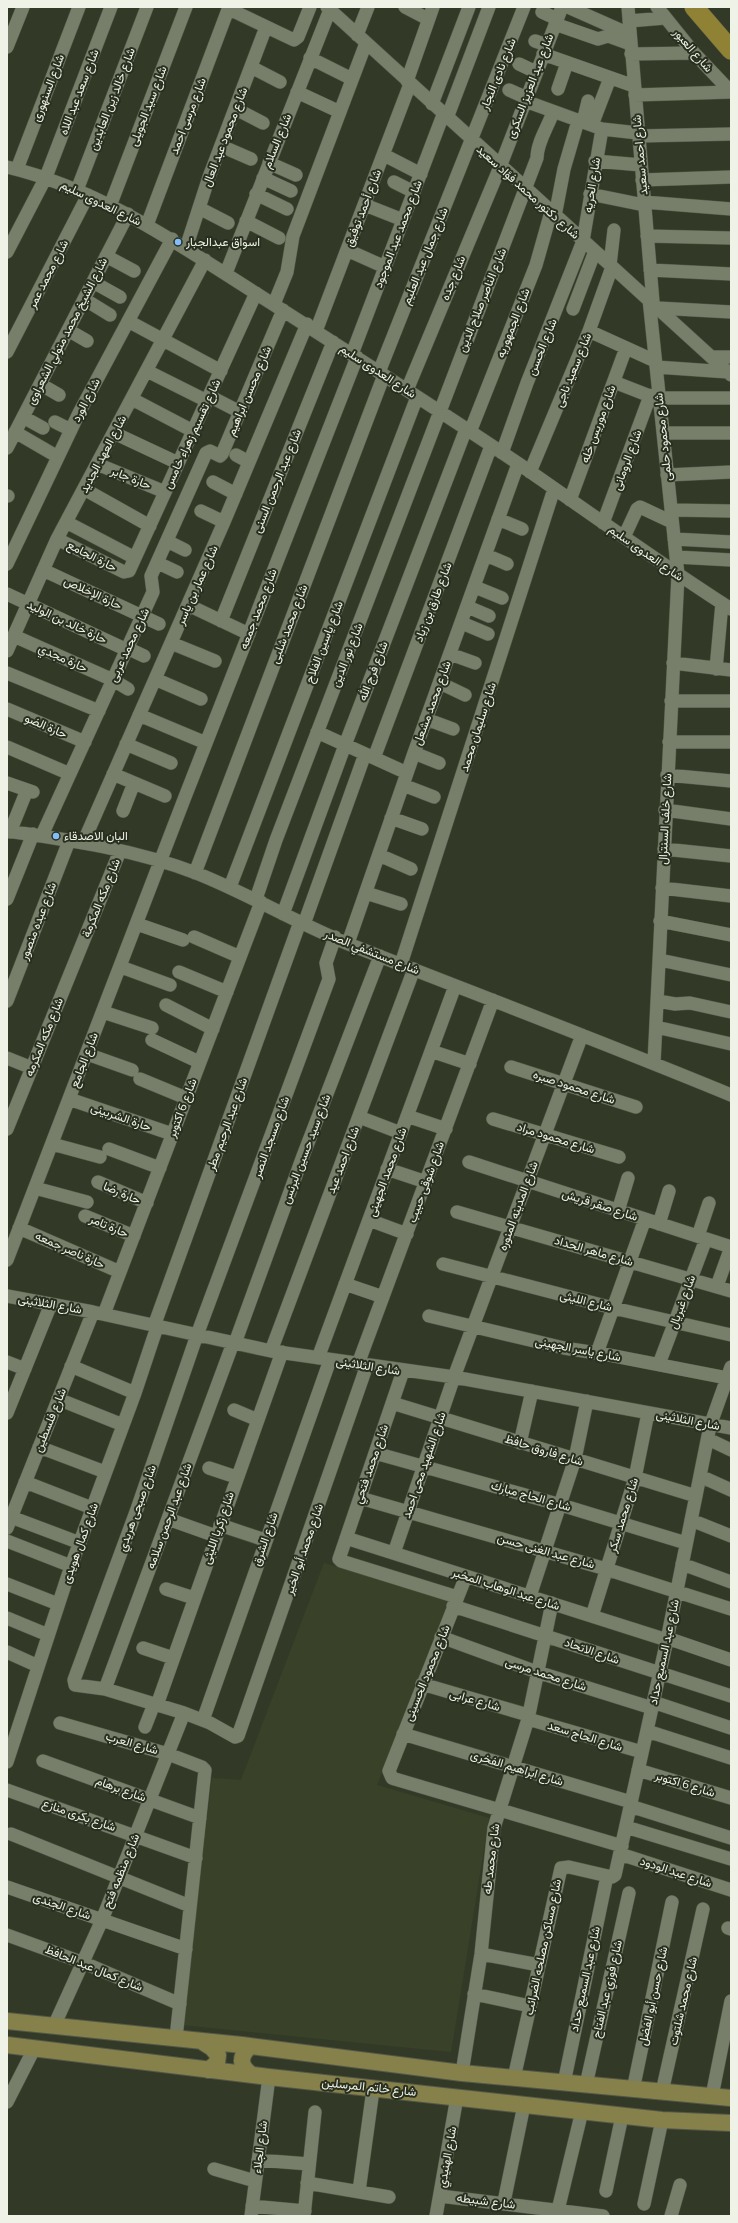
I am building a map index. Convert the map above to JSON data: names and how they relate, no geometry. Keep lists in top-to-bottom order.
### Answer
{
  "streets": {
    "main road": ["شارع خاتم المرسلين"],
    "street": [
      "شارع العبور",
      "شارع نادى النجار",
      "شارع عبد العزيز السكرى",
      "شارع السنهورى",
      "شارع سعد عبد اللاه",
      "شارع خالد زين العابدين",
      "شارع سيد الجويلى",
      "شارع مرسى احمد",
      "شارع محمود عبد العال",
      "شارع السلام",
      "شارع احمد سعيد",
      "شارع الحريه",
      "شارع دكتور محمد فؤاد سعيد",
      "شارع العدوى سليم",
      "شارع أحمد توفيق",
      "شارع محمد عبد الموجود",
      "شارع جمال عبد العليم",
      "شارع محمد عمر",
      "شارع جده",
      "شارع الناصر صلاح الدين",
      "شارع الجمهوريه",
      "شارع الشيخ محمد متولي الشعراوى",
      "شارع الحسن",
      "شارع سعيد ناجى",
      "شارع محسن ابراهيم",
      "شارع الورد",
      "شارع موريس خله",
      "شارع تقسيم زهراء خامس",
      "شارع محمود حلمى",
      "شارع العهد الجديد",
      "شارع الرومانى",
      "حارة جابر",
      "شارع عبد الرحمن السنى",
      "حارة الجامع",
      "شارع عمار بن ياسر",
      "حارة الإخلاص",
      "شارع طارق بن زياد",
      "شارع محمد جمعه",
      "حارة خالد بن الوليد",
      "شارع محمد شلبى",
      "شارع ياسين الفلاح",
      "شارع محمد عربى",
      "شارع نور الدين",
      "حارة مجدي",
      "شارع فرج الله",
      "شارع محمد مشعل",
      "حارة الضو",
      "شارع سليمان محمد",
      "شارع خلف السنترال",
      "شارع مكه المكرمة",
      "شارع عبده منصور",
      "شارع مستشفي الصدر",
      "شارع مكه المكرمه",
      "شارع الجامع",
      "شارع محمود صبره",
      "شارع 6 اكتوبر",
      "حارة الشربينى",
      "شارع عبد الرحيم مطر",
      "شارع مسجد النصر",
      "شارع محمود مراد",
      "شارع سيد حسين البرنس",
      "شارع احمد عيد",
      "شارع محمد الجهينى",
      "شارع شوقى حبيب",
      "حارة رضا",
      "شارع صقر قريش",
      "شارع المدينه المنوره",
      "حارة تامر",
      "حارة ناصر جمعه",
      "شارع ماهر الحداد",
      "شارع الليثى",
      "شارع غبريال",
      "شارع الثلاثينى",
      "شارع ياسر الجهينى",
      "شارع فلسطين",
      "شارع فاروق حافظ",
      "شارع محمد فتحي",
      "شارع الشهيد محى احمد",
      "شارع الحاج مبارك",
      "شارع صبحى هريدي",
      "شارع محمد سكر",
      "شارع عبد الرحمن سلامه",
      "شارع زكريا الليثى",
      "شارع الشرق",
      "شارع كمال هويدى",
      "شارع محمد أبو الخير",
      "شارع عبد الغنى حسن",
      "شارع عبد الوهاب المخبر",
      "شارع الاتحاد",
      "شارع عبد السميع حداد",
      "شارع محمود الحسينى",
      "شارع محمد مرسى",
      "شارع عرابى",
      "شارع الحاج سعد",
      "شارع العرب",
      "شارع ابراهيم الفخرى",
      "شارع برهام",
      "شارع بكرى منازع",
      "شارع محمد طه",
      "شارع منظمه فتح",
      "شارع عبد الودود",
      "شارع الجندى",
      "شارع مساكن مصلحه الضرائب",
      "شارع كمال عبد الحافظ",
      "شارع فوزي عبد الفتاح",
      "شارع حسن أبو الفضل",
      "شارع محمد شلتوت",
      "شارع الجلاء",
      "شارع الهنيدي",
      "شارع شبيطه"
    ]
  },
  "crossings": [
    ["شارع نادى النجار", "شارع دكتور محمد فؤاد سعيد"],
    ["شارع نادى النجار", "شارع جمال عبد العليم"],
    ["شارع عبد العزيز السكرى", "شارع دكتور محمد فؤاد سعيد"],
    ["شارع عبد العزيز السكرى", "شارع جده"],
    ["شارع السنهورى", "شارع العدوى سليم"],
    ["شارع سعد عبد اللاه", "شارع العدوى سليم"],
    ["شارع خالد زين العابدين", "شارع العدوى سليم"],
    ["شارع خالد زين العابدين", "شارع محمد عمر"],
    ["شارع سيد الجويلى", "شارع العدوى سليم"],
    ["شارع مرسى احمد", "شارع العدوى سليم"],
    ["شارع محمود عبد العال", "شارع العدوى سليم"],
    ["شارع السلام", "شارع دكتور محمد فؤاد سعيد"],
    ["شارع السلام", "شارع العدوى سليم"],
    ["شارع احمد سعيد", "شارع دكتور محمد فؤاد سعيد"],
    ["شارع احمد سعيد", "شارع محمود حلمى"],
    ["شارع الحريه", "شارع دكتور محمد فؤاد سعيد"],
    ["شارع الحريه", "شارع الجمهوريه"],
    ["شارع الحريه", "شارع الحسن"],
    ["شارع دكتور محمد فؤاد سعيد", "شارع أحمد توفيق"],
    ["شارع دكتور محمد فؤاد سعيد", "شارع محمد عبد الموجود"],
    ["شارع دكتور محمد فؤاد سعيد", "شارع جمال عبد العليم"],
    ["شارع دكتور محمد فؤاد سعيد", "شارع جده"],
    ["شارع دكتور محمد فؤاد سعيد", "شارع الناصر صلاح الدين"],
    ["شارع دكتور محمد فؤاد سعيد", "شارع الجمهوريه"],
    ["شارع دكتور محمد فؤاد سعيد", "شارع الحسن"],
    ["شارع دكتور محمد فؤاد سعيد", "شارع سعيد ناجى"],
    ["شارع دكتور محمد فؤاد سعيد", "شارع محسن ابراهيم"],
    ["شارع دكتور محمد فؤاد سعيد", "شارع محمود حلمى"],
    ["شارع العدوى سليم", "شارع أحمد توفيق"],
    ["شارع العدوى سليم", "شارع محمد عبد الموجود"],
    ["شارع العدوى سليم", "شارع جمال عبد العليم"],
    ["شارع العدوى سليم", "شارع محمد عمر"],
    ["شارع العدوى سليم", "شارع جده"],
    ["شارع العدوى سليم", "شارع الناصر صلاح الدين"],
    ["شارع العدوى سليم", "شارع الجمهوريه"],
    ["شارع العدوى سليم", "شارع الشيخ محمد متولي الشعراوى"],
    ["شارع العدوى سليم", "شارع الحسن"],
    ["شارع العدوى سليم", "شارع سعيد ناجى"],
    ["شارع العدوى سليم", "شارع محسن ابراهيم"],
    ["شارع العدوى سليم", "شارع الورد"],
    ["شارع العدوى سليم", "شارع موريس خله"],
    ["شارع العدوى سليم", "شارع تقسيم زهراء خامس"],
    ["شارع العدوى سليم", "شارع محمود حلمى"],
    ["شارع العدوى سليم", "شارع العهد الجديد"],
    ["شارع العدوى سليم", "شارع الرومانى"],
    ["شارع العدوى سليم", "شارع عبد الرحمن السنى"],
    ["شارع العدوى سليم", "شارع عمار بن ياسر"],
    ["شارع العدوى سليم", "شارع طارق بن زياد"],
    ["شارع العدوى سليم", "شارع محمد جمعه"],
    ["شارع العدوى سليم", "شارع محمد شلبى"],
    ["شارع العدوى سليم", "شارع ياسين الفلاح"],
    ["شارع العدوى سليم", "شارع نور الدين"],
    ["شارع العدوى سليم", "شارع فرج الله"],
    ["شارع العدوى سليم", "شارع محمد مشعل"],
    ["شارع العدوى سليم", "شارع سليمان محمد"],
    ["شارع العدوى سليم", "شارع خلف السنترال"],
    ["شارع أحمد توفيق", "شارع عمار بن ياسر"],
    ["شارع محمد عبد الموجود", "شارع محمد جمعه"],
    ["شارع جمال عبد العليم", "شارع محمد شلبى"],
    ["شارع جده", "شارع ياسين الفلاح"],
    ["شارع الناصر صلاح الدين", "شارع نور الدين"],
    ["شارع الجمهوريه", "شارع فرج الله"],
    ["شارع الحسن", "شارع طارق بن زياد"],
    ["شارع محسن ابراهيم", "شارع محمد عربى"],
    ["شارع تقسيم زهراء خامس", "حارة جابر"],
    ["شارع تقسيم زهراء خامس", "حارة الجامع"],
    ["شارع محمود حلمى", "شارع الرومانى"],
    ["شارع محمود حلمى", "شارع خلف السنترال"],
    ["شارع العهد الجديد", "حارة جابر"],
    ["شارع العهد الجديد", "حارة الجامع"],
    ["شارع العهد الجديد", "حارة الإخلاص"],
    ["شارع العهد الجديد", "حارة خالد بن الوليد"],
    ["شارع العهد الجديد", "حارة مجدي"],
    ["شارع عمار بن ياسر", "شارع مستشفي الصدر"],
    ["حارة الإخلاص", "شارع محمد عربى"],
    ["شارع طارق بن زياد", "شارع مستشفي الصدر"],
    ["شارع طارق بن زياد", "شارع عبد الرحيم مطر"],
    ["شارع محمد جمعه", "شارع مستشفي الصدر"],
    ["شارع محمد جمعه", "شارع الجامع"],
    ["حارة خالد بن الوليد", "شارع محمد عربى"],
    ["شارع محمد شلبى", "شارع مستشفي الصدر"],
    ["شارع ياسين الفلاح", "شارع مستشفي الصدر"],
    ["شارع محمد عربى", "حارة مجدي"],
    ["شارع محمد عربى", "حارة الضو"],
    ["شارع محمد عربى", "شارع مستشفي الصدر"],
    ["شارع نور الدين", "شارع مستشفي الصدر"],
    ["شارع نور الدين", "شارع 6 اكتوبر"],
    ["شارع فرج الله", "شارع مستشفي الصدر"],
    ["شارع محمد مشعل", "شارع مستشفي الصدر"],
    ["شارع سليمان محمد", "شارع مستشفي الصدر"],
    ["شارع خلف السنترال", "شارع مستشفي الصدر"],
    ["شارع مكه المكرمة", "شارع مستشفي الصدر"],
    ["شارع مكه المكرمة", "شارع مكه المكرمه"],
    ["شارع عبده منصور", "شارع مستشفي الصدر"],
    ["شارع مستشفي الصدر", "شارع الجامع"],
    ["شارع مستشفي الصدر", "شارع 6 اكتوبر"],
    ["شارع مستشفي الصدر", "شارع عبد الرحيم مطر"],
    ["شارع مستشفي الصدر", "شارع مسجد النصر"],
    ["شارع مستشفي الصدر", "شارع سيد حسين البرنس"],
    ["شارع مستشفي الصدر", "شارع احمد عيد"],
    ["شارع مستشفي الصدر", "شارع محمد الجهينى"],
    ["شارع مستشفي الصدر", "شارع شوقى حبيب"],
    ["شارع مستشفي الصدر", "شارع المدينه المنوره"],
    ["شارع الجامع", "حارة الشربينى"],
    ["شارع الجامع", "حارة ناصر جمعه"],
    ["شارع محمود صبره", "شارع المدينه المنوره"],
    ["شارع 6 اكتوبر", "حارة الشربينى"],
    ["شارع 6 اكتوبر", "حارة رضا"],
    ["شارع 6 اكتوبر", "حارة تامر"],
    ["شارع 6 اكتوبر", "حارة ناصر جمعه"],
    ["شارع 6 اكتوبر", "شارع الثلاثينى"],
    ["شارع 6 اكتوبر", "شارع فلسطين"],
    ["شارع 6 اكتوبر", "شارع عبد السميع حداد"],
    ["شارع عبد الرحيم مطر", "شارع الثلاثينى"],
    ["شارع عبد الرحيم مطر", "شارع كمال هويدى"],
    ["شارع مسجد النصر", "شارع الثلاثينى"],
    ["شارع مسجد النصر", "شارع صبحى هريدي"],
    ["شارع محمود مراد", "شارع المدينه المنوره"],
    ["شارع سيد حسين البرنس", "شارع الثلاثينى"],
    ["شارع سيد حسين البرنس", "شارع عبد الرحمن سلامه"],
    ["شارع احمد عيد", "شارع الثلاثينى"],
    ["شارع احمد عيد", "شارع زكريا الليثى"],
    ["شارع محمد الجهينى", "شارع الثلاثينى"],
    ["شارع محمد الجهينى", "شارع الشرق"],
    ["شارع شوقى حبيب", "شارع الثلاثينى"],
    ["شارع شوقى حبيب", "شارع محمد أبو الخير"],
    ["شارع صقر قريش", "شارع المدينه المنوره"],
    ["شارع صقر قريش", "شارع غبريال"],
    ["شارع المدينه المنوره", "شارع ماهر الحداد"],
    ["شارع المدينه المنوره", "شارع الليثى"],
    ["شارع المدينه المنوره", "شارع الثلاثينى"],
    ["شارع المدينه المنوره", "شارع ياسر الجهينى"],
    ["شارع المدينه المنوره", "شارع الشهيد محى احمد"],
    ["شارع ماهر الحداد", "شارع غبريال"],
    ["شارع الليثى", "شارع غبريال"],
    ["شارع غبريال", "شارع ياسر الجهينى"],
    ["شارع الثلاثينى", "شارع فلسطين"],
    ["شارع الثلاثينى", "شارع محمد فتحي"],
    ["شارع الثلاثينى", "شارع الشهيد محى احمد"],
    ["شارع الثلاثينى", "شارع صبحى هريدي"],
    ["شارع الثلاثينى", "شارع محمد سكر"],
    ["شارع الثلاثينى", "شارع عبد الرحمن سلامه"],
    ["شارع الثلاثينى", "شارع زكريا الليثى"],
    ["شارع الثلاثينى", "شارع الشرق"],
    ["شارع الثلاثينى", "شارع كمال هويدى"],
    ["شارع الثلاثينى", "شارع محمد أبو الخير"],
    ["شارع الثلاثينى", "شارع عبد السميع حداد"],
    ["شارع ياسر الجهينى", "شارع عبد السميع حداد"],
    ["شارع فاروق حافظ", "شارع محمد فتحي"],
    ["شارع فاروق حافظ", "شارع الشهيد محى احمد"],
    ["شارع فاروق حافظ", "شارع محمد سكر"],
    ["شارع فاروق حافظ", "شارع عبد السميع حداد"],
    ["شارع محمد فتحي", "شارع الحاج مبارك"],
    ["شارع محمد فتحي", "شارع عبد الغنى حسن"],
    ["شارع محمد فتحي", "شارع عبد الوهاب المخبر"],
    ["شارع محمد فتحي", "شارع الاتحاد"],
    ["شارع الشهيد محى احمد", "شارع الحاج مبارك"],
    ["شارع الشهيد محى احمد", "شارع عبد الغنى حسن"],
    ["شارع الشهيد محى احمد", "شارع عبد الوهاب المخبر"],
    ["شارع الحاج مبارك", "شارع محمد سكر"],
    ["شارع الحاج مبارك", "شارع عبد السميع حداد"],
    ["شارع صبحى هريدي", "شارع عبد الرحمن سلامه"],
    ["شارع محمد سكر", "شارع عبد الغنى حسن"],
    ["شارع محمد سكر", "شارع عبد الوهاب المخبر"],
    ["شارع الشرق", "شارع محمد أبو الخير"],
    ["شارع عبد الغنى حسن", "شارع عبد السميع حداد"],
    ["شارع عبد الوهاب المخبر", "شارع عبد السميع حداد"],
    ["شارع عبد الوهاب المخبر", "شارع محمود الحسينى"],
    ["شارع عبد الوهاب المخبر", "شارع محمد طه"],
    ["شارع الاتحاد", "شارع عبد السميع حداد"],
    ["شارع الاتحاد", "شارع محمود الحسينى"],
    ["شارع الاتحاد", "شارع محمد طه"],
    ["شارع عبد السميع حداد", "شارع محمد مرسى"],
    ["شارع عبد السميع حداد", "شارع الحاج سعد"],
    ["شارع عبد السميع حداد", "شارع ابراهيم الفخرى"],
    ["شارع عبد السميع حداد", "شارع عبد الودود"],
    ["شارع عبد السميع حداد", "شارع مساكن مصلحه الضرائب"],
    ["شارع عبد السميع حداد", "شارع خاتم المرسلين"],
    ["شارع محمود الحسينى", "شارع محمد مرسى"],
    ["شارع محمود الحسينى", "شارع عرابى"],
    ["شارع محمود الحسينى", "شارع ابراهيم الفخرى"],
    ["شارع محمود الحسينى", "شارع عبد الودود"],
    ["شارع محمد مرسى", "شارع محمد طه"],
    ["شارع عرابى", "شارع الحاج سعد"],
    ["شارع عرابى", "شارع محمد طه"],
    ["شارع الحاج سعد", "شارع محمد طه"],
    ["شارع العرب", "شارع برهام"],
    ["شارع العرب", "شارع منظمه فتح"],
    ["شارع ابراهيم الفخرى", "شارع محمد طه"],
    ["شارع برهام", "شارع منظمه فتح"],
    ["شارع بكرى منازع", "شارع منظمه فتح"],
    ["شارع محمد طه", "شارع عبد الودود"],
    ["شارع محمد طه", "شارع خاتم المرسلين"],
    ["شارع منظمه فتح", "شارع الجندى"],
    ["شارع منظمه فتح", "شارع كمال عبد الحافظ"],
    ["شارع منظمه فتح", "شارع خاتم المرسلين"],
    ["شارع مساكن مصلحه الضرائب", "شارع خاتم المرسلين"],
    ["شارع فوزي عبد الفتاح", "شارع خاتم المرسلين"],
    ["شارع حسن أبو الفضل", "شارع خاتم المرسلين"],
    ["شارع محمد شلتوت", "شارع خاتم المرسلين"],
    ["شارع خاتم المرسلين", "شارع الجلاء"],
    ["شارع خاتم المرسلين", "شارع الهنيدي"],
    ["شارع الهنيدي", "شارع شبيطه"]
  ],
  "places": ["اسواق عبدالجبار", "البان الاصدقاء"]
}
